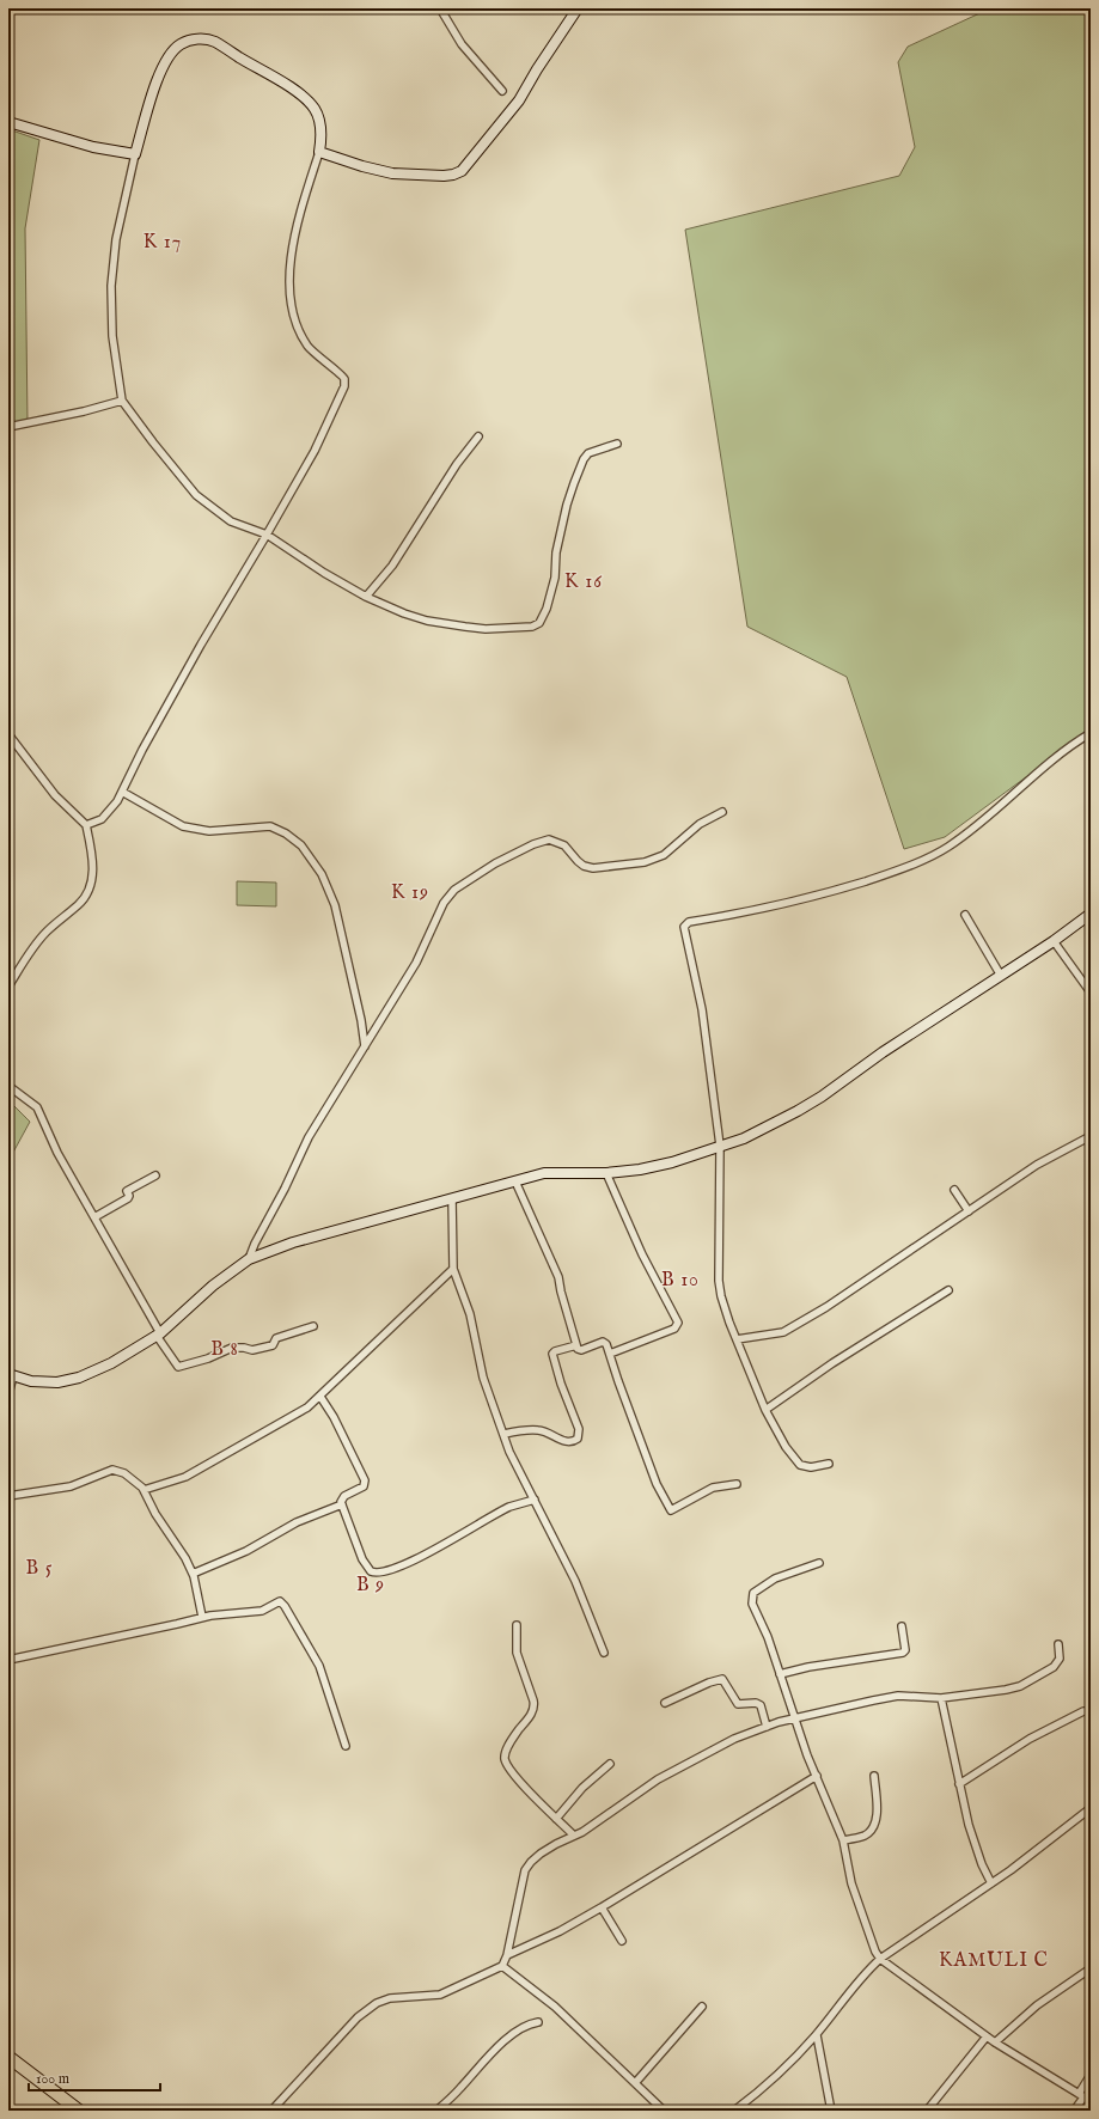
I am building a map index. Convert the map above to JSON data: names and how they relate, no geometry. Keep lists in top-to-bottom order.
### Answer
{
  "districts": [
    "K 17",
    "K 16",
    "K 19",
    "B 10",
    "B 8",
    "B 5",
    "B 9",
    "KAMULI C"
  ],
  "scale_bar": "100 m"
}
